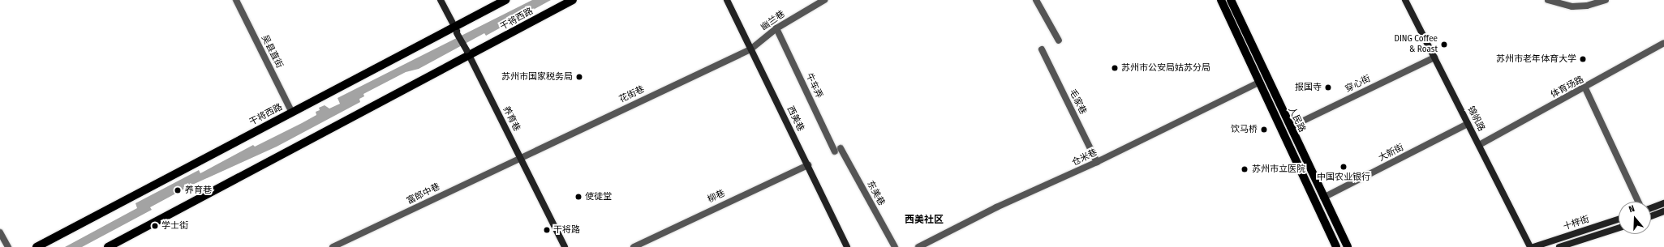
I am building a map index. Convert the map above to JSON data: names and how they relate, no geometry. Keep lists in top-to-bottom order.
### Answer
{
  "streets": {
    "main road": ["干将西路", "人民路"],
    "street": [
      "幽兰巷",
      "吴县直街",
      "穿心街",
      "牛车弄",
      "体育场路",
      "花街巷",
      "毛家巷",
      "养育巷",
      "西美巷",
      "锦帆路",
      "大新街",
      "仓米巷",
      "东美巷",
      "富郎中巷",
      "柳巷",
      "十梓街"
    ]
  },
  "crossings": [
    ["干将西路", "吴县直街"],
    ["干将西路", "养育巷"],
    ["幽兰巷", "牛车弄"],
    ["幽兰巷", "花街巷"],
    ["幽兰巷", "西美巷"],
    ["穿心街", "锦帆路"],
    ["穿心街", "人民路"],
    ["牛车弄", "东美巷"],
    ["体育场路", "锦帆路"],
    ["花街巷", "养育巷"],
    ["花街巷", "西美巷"],
    ["花街巷", "富郎中巷"],
    ["毛家巷", "仓米巷"],
    ["养育巷", "富郎中巷"],
    ["西美巷", "柳巷"],
    ["锦帆路", "大新街"],
    ["人民路", "大新街"],
    ["人民路", "仓米巷"]
  ],
  "districts": ["西美社区"],
  "places": [
    "DING Coffee & Roast",
    "苏州市老年体育大学",
    "苏州市公安局姑苏分局",
    "苏州市国家税务局",
    "报国寺",
    "饮马桥",
    "中国农业银行",
    "苏州市立医院",
    "养育巷",
    "使徒堂",
    "学士街",
    "干将路"
  ],
  "north": "top"
}
